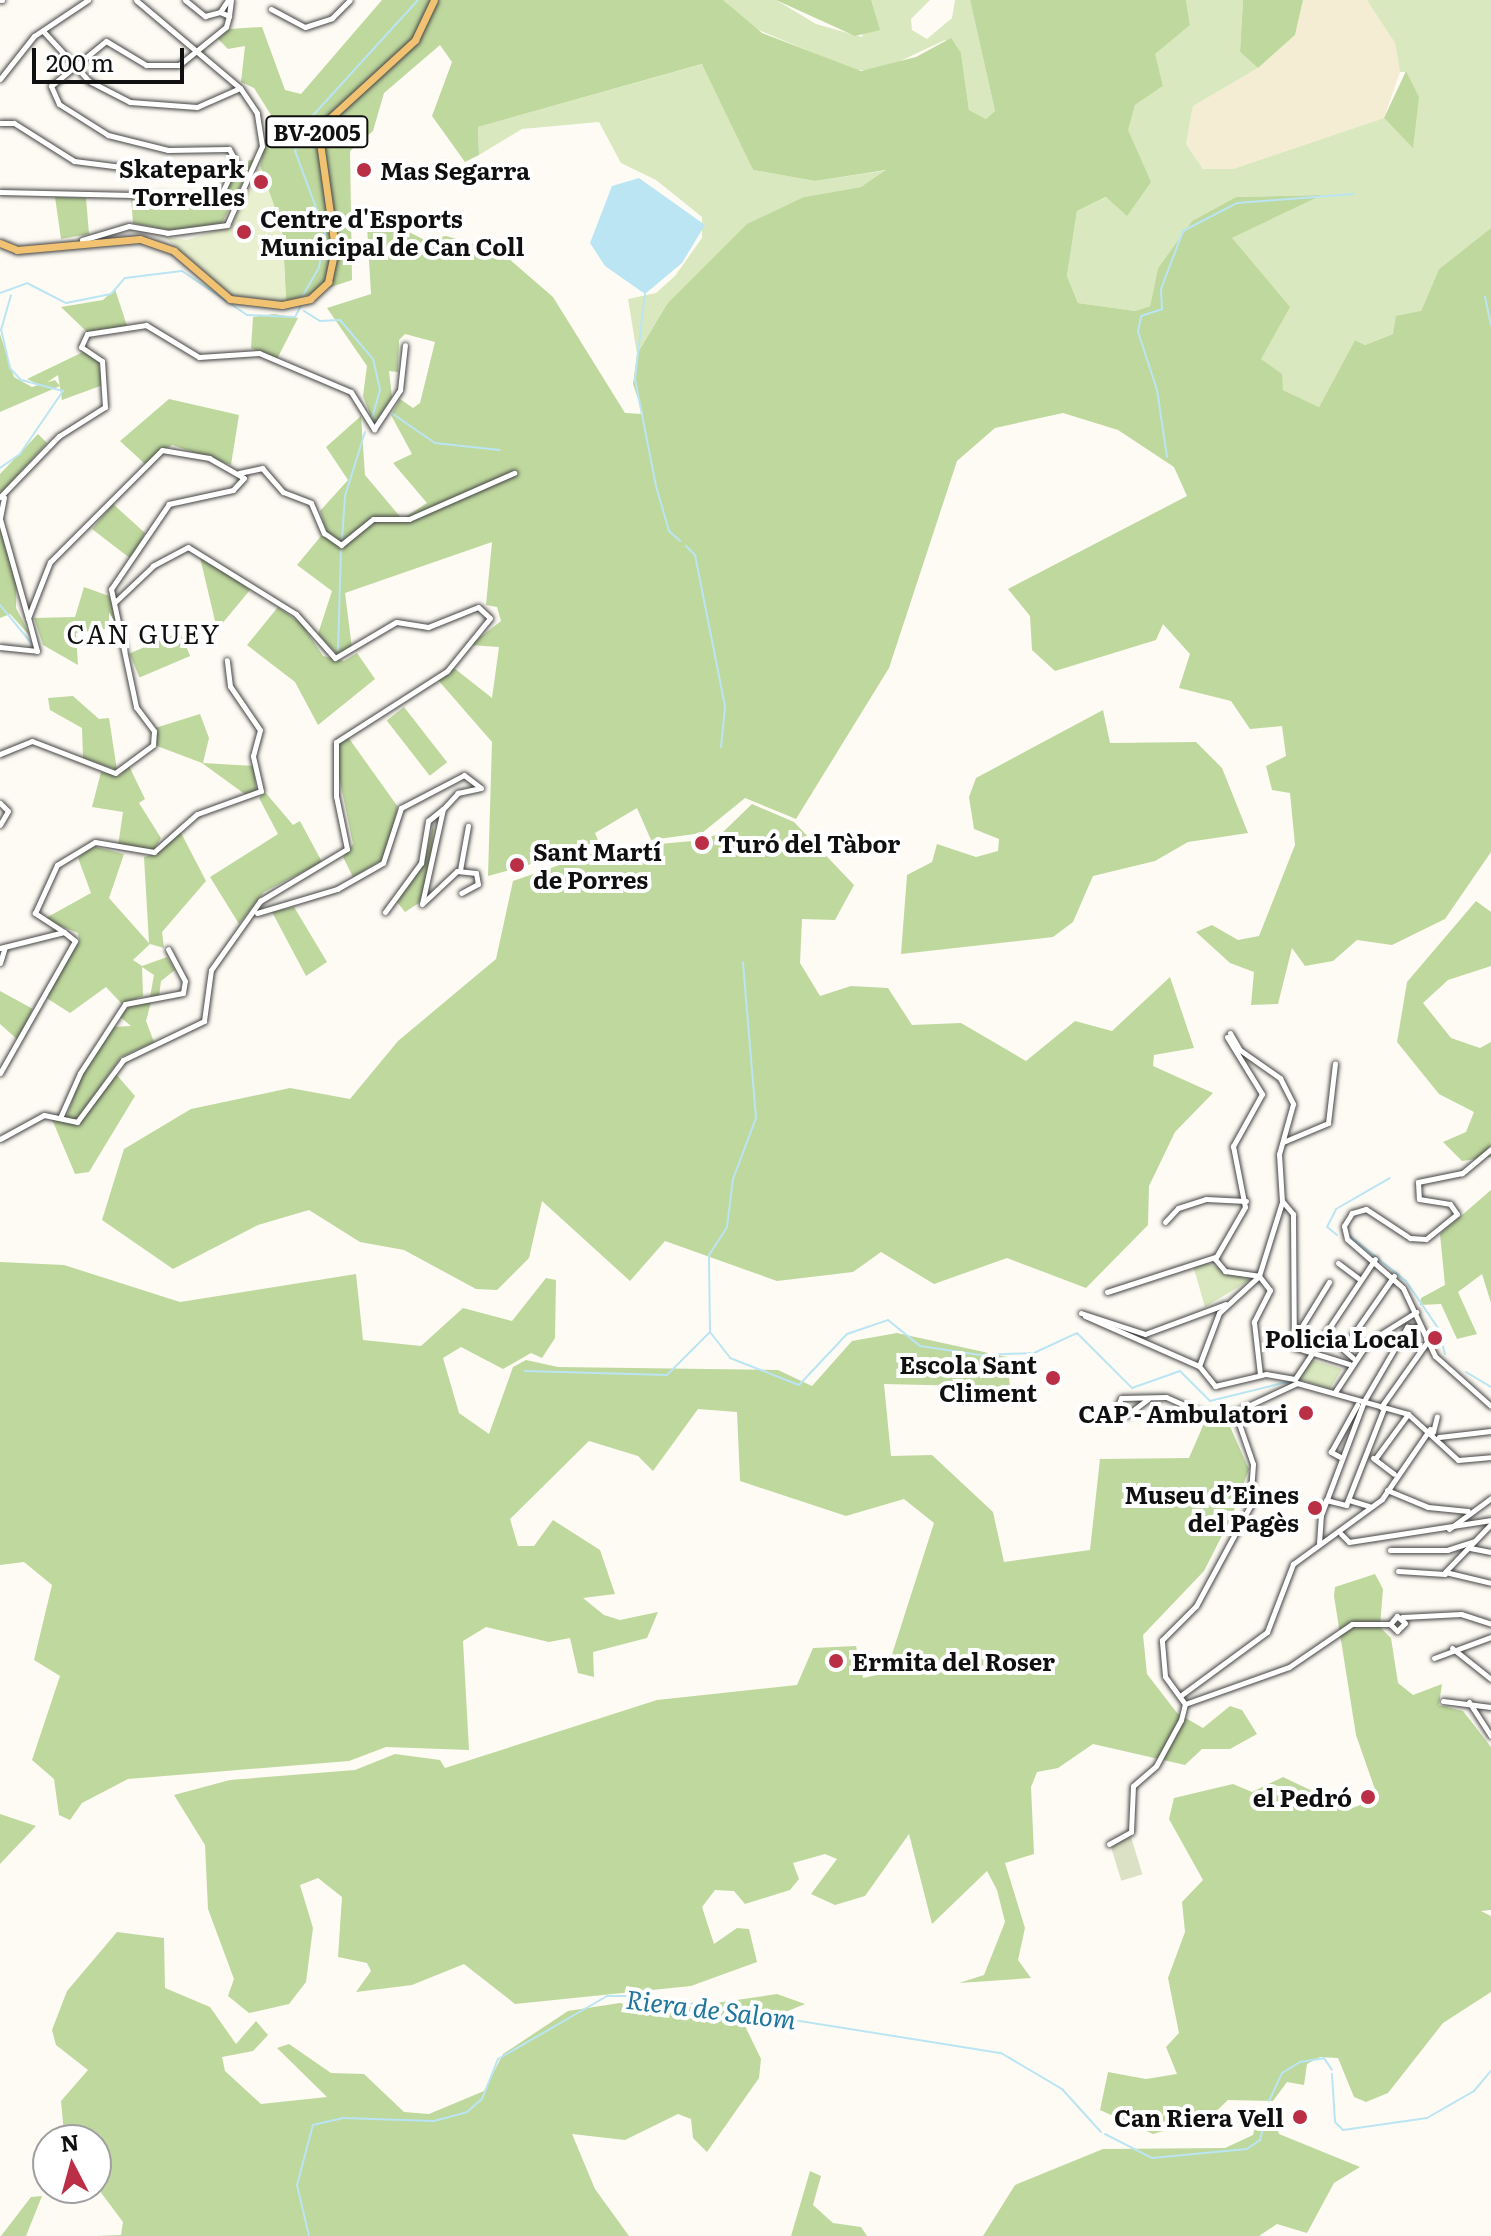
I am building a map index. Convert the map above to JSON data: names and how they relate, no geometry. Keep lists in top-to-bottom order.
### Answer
{
  "streets": {
    "main road": ["BV-2005"]
  },
  "districts": ["CAN GUEY"],
  "water": ["Riera de Salom"],
  "places": [
    "Mas Segarra",
    "Skatepark Torrelles",
    "Centre d'Esports Municipal de Can Coll",
    "Turó del Tàbor",
    "Sant Martí de Porres",
    "Policia Local",
    "Escola Sant Climent",
    "CAP - Ambulatori",
    "Museu d’Eines del Pagès",
    "Ermita del Roser",
    "el Pedró",
    "Can Riera Vell"
  ],
  "scale_bar": "200 m",
  "north": "top"
}
